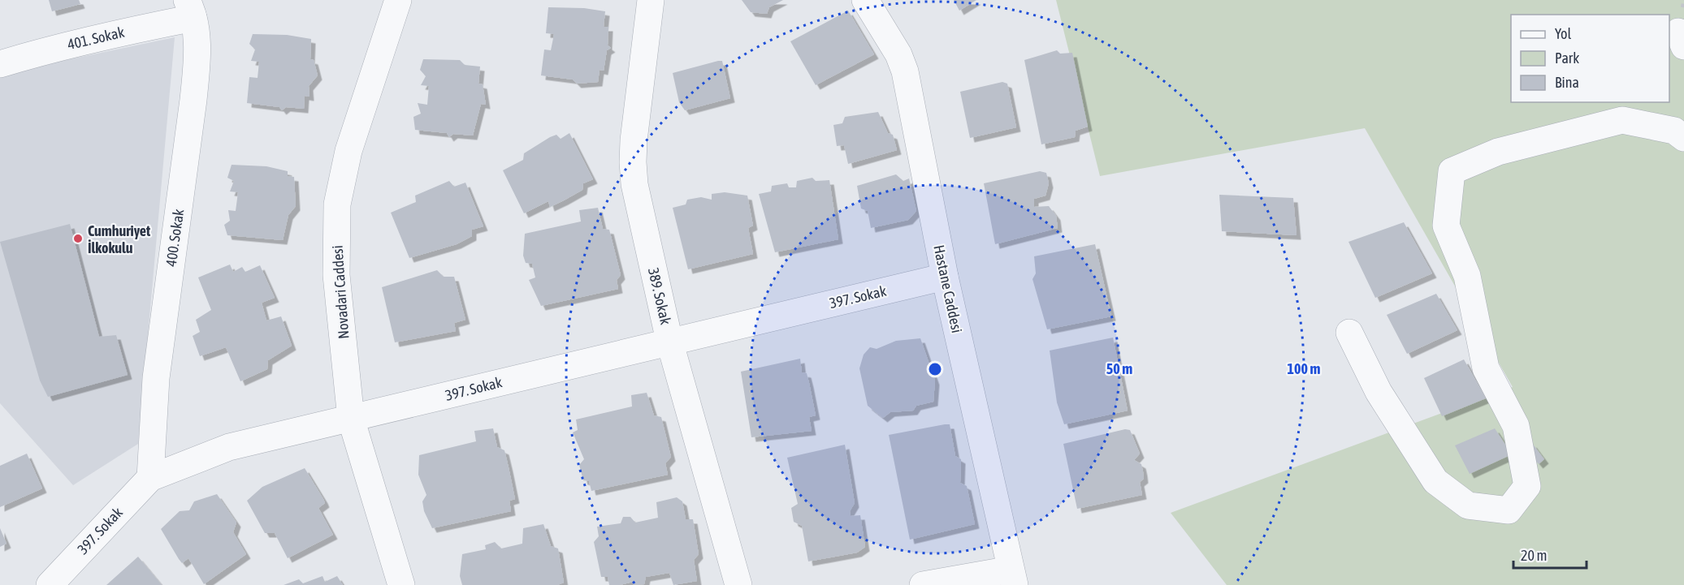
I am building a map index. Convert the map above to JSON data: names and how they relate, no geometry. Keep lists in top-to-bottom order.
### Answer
{
  "streets": {
    "street": [
      "401. Sokak",
      "400. Sokak",
      "Hastane Caddesi",
      "Novadari Caddesi",
      "389. Sokak",
      "397. Sokak"
    ]
  },
  "crossings": [
    ["401. Sokak", "400. Sokak"],
    ["400. Sokak", "397. Sokak"],
    ["Hastane Caddesi", "397. Sokak"],
    ["Novadari Caddesi", "397. Sokak"],
    ["389. Sokak", "397. Sokak"]
  ],
  "places": ["Cumhuriyet İlkokulu"],
  "legend": ["Yol", "Park", "Bina"],
  "scale_bar": "20 m",
  "rings": ["50 m", "100 m"]
}
